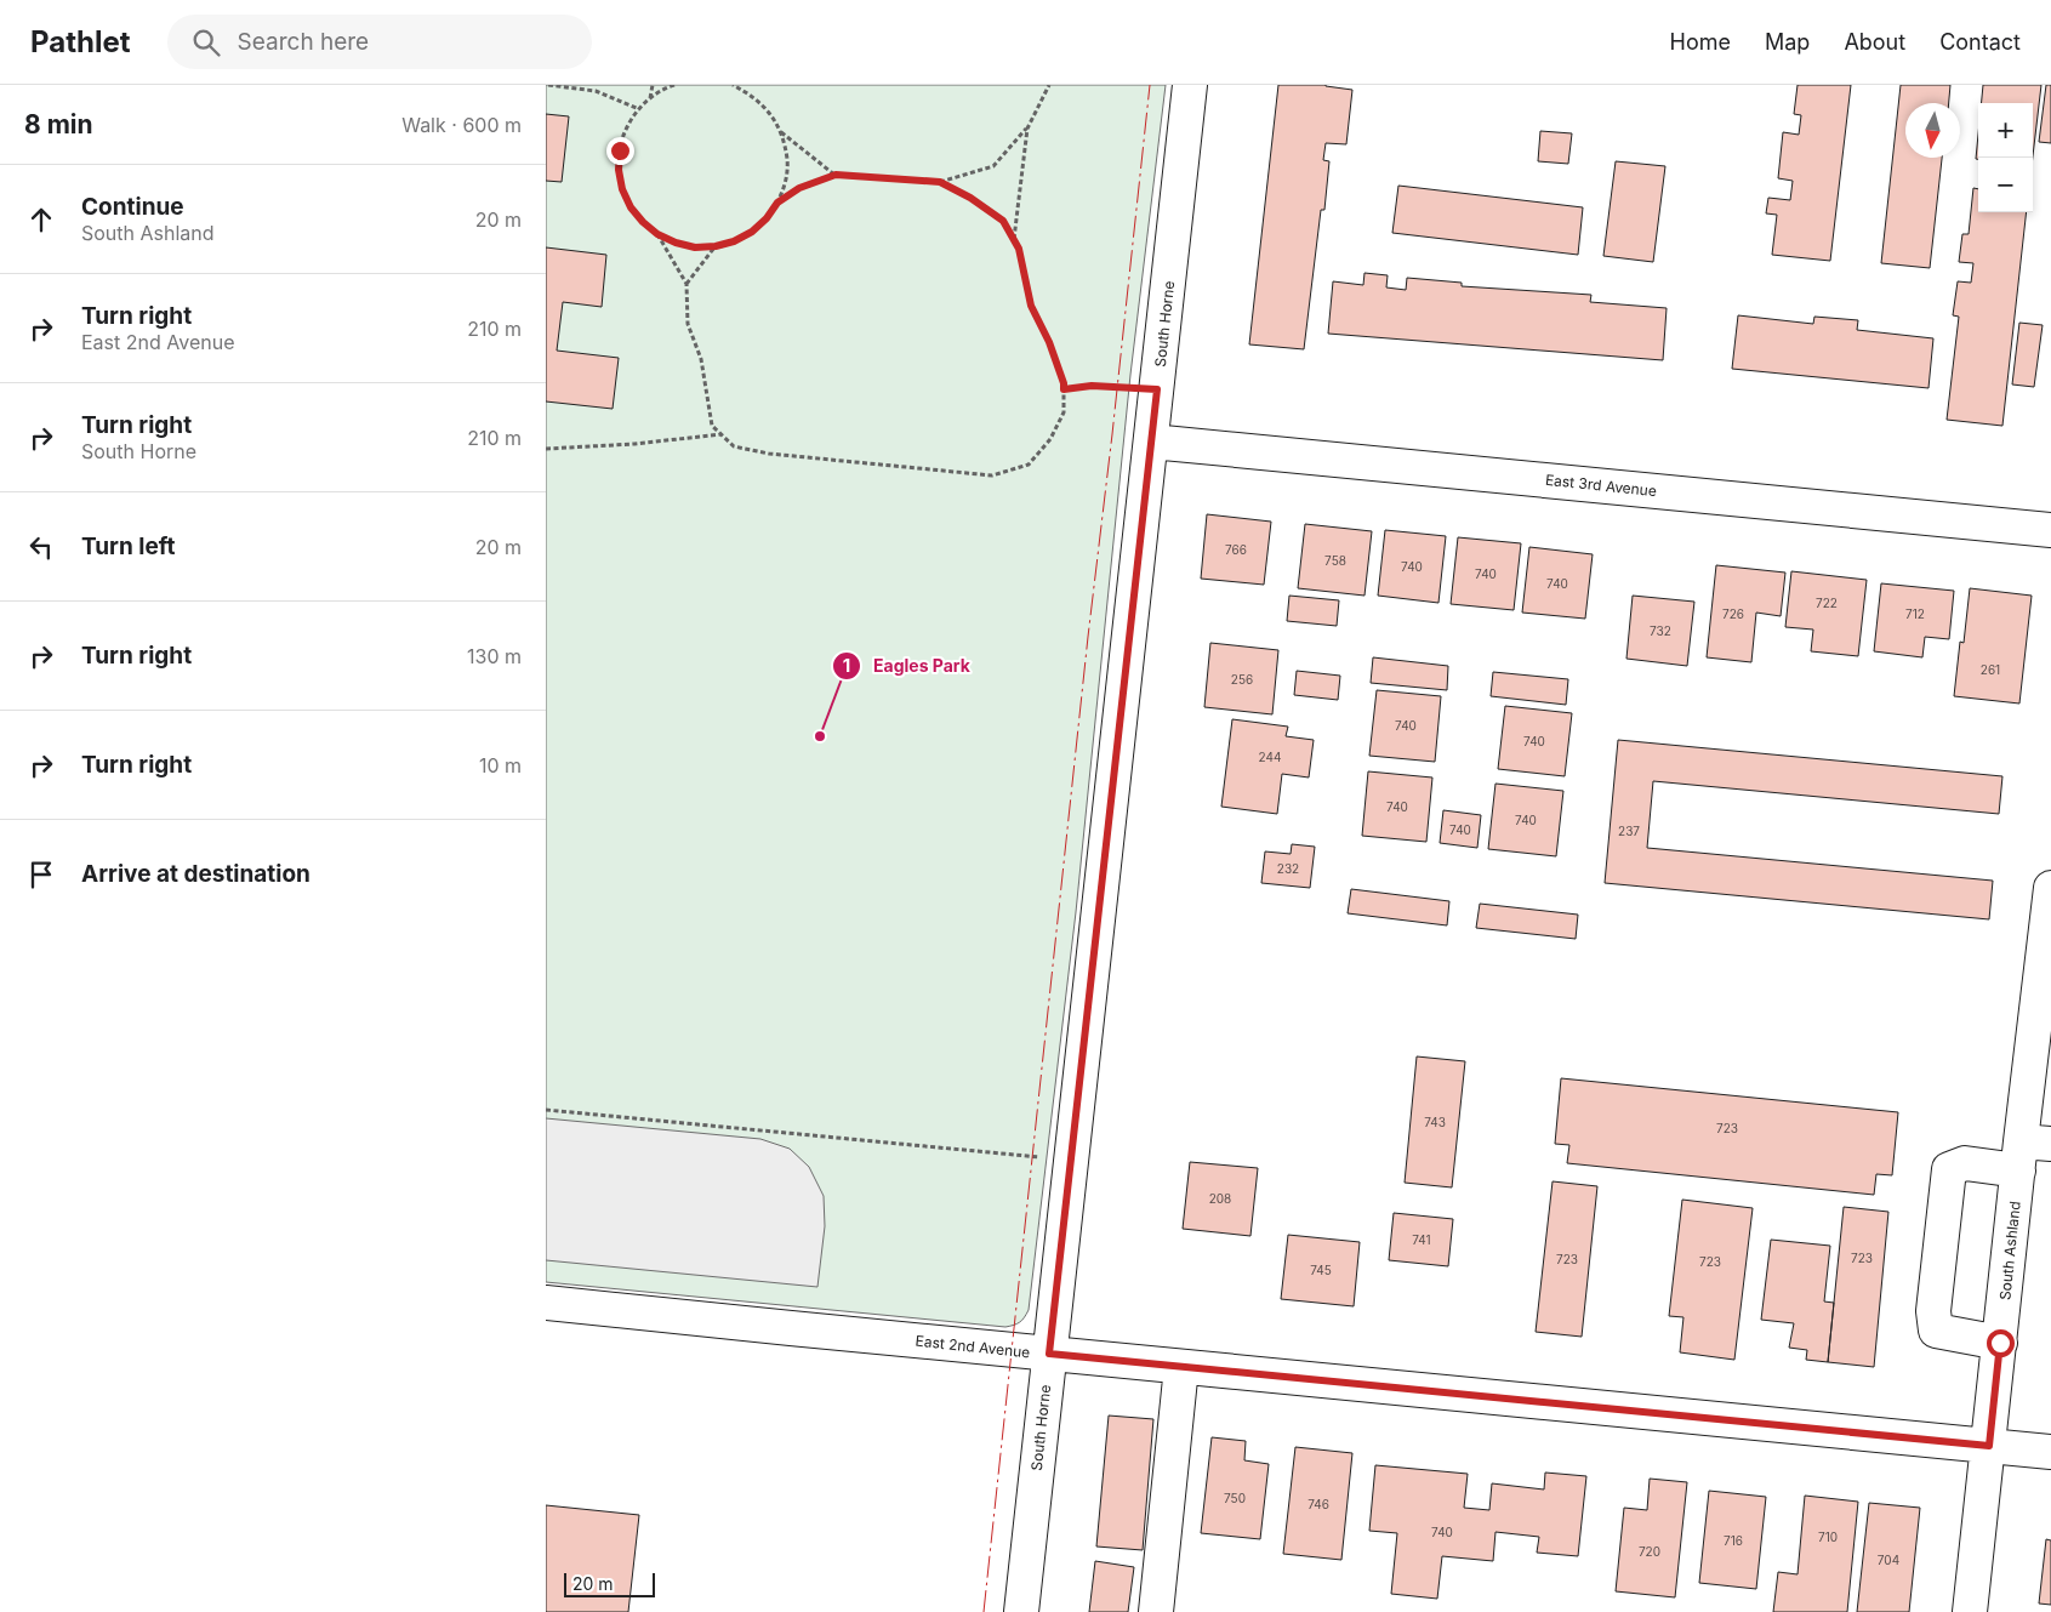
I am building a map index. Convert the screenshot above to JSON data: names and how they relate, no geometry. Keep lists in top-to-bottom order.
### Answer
{
  "streets": {
    "street": [
      "South Horne",
      "East 3rd Avenue",
      "South Ashland",
      "East 2nd Avenue"
    ]
  },
  "crossings": [
    ["South Horne", "East 3rd Avenue"],
    ["South Horne", "East 2nd Avenue"],
    ["South Ashland", "East 2nd Avenue"]
  ],
  "places": ["Eagles Park"],
  "house_numbers": [
    "766",
    "758",
    "740",
    "740",
    "740",
    "722",
    "726",
    "712",
    "732",
    "261",
    "256",
    "740",
    "740",
    "244",
    "740",
    "740",
    "740",
    "237",
    "232",
    "743",
    "723",
    "208",
    "741",
    "723",
    "723",
    "723",
    "745",
    "750",
    "746",
    "740",
    "710",
    "716",
    "720",
    "704"
  ],
  "scale_bar": "20 m",
  "north": "bottom",
  "page": {
    "header": "Pathlet",
    "search": "Search here",
    "nav": [
      "Home",
      "Map",
      "About",
      "Contact"
    ],
    "heading": ["8 min", "Walk · 600 m"],
    "map_buttons": ["+", "−"],
    "list": [
      ["Continue", "South Ashland", "20 m"],
      ["Turn right", "East 2nd Avenue", "210 m"],
      ["Turn right", "South Horne", "210 m"],
      ["Turn left", "20 m"],
      ["Turn right", "130 m"],
      ["Turn right", "10 m"],
      "Arrive at destination"
    ],
    "scale": "20 m"
  }
}
